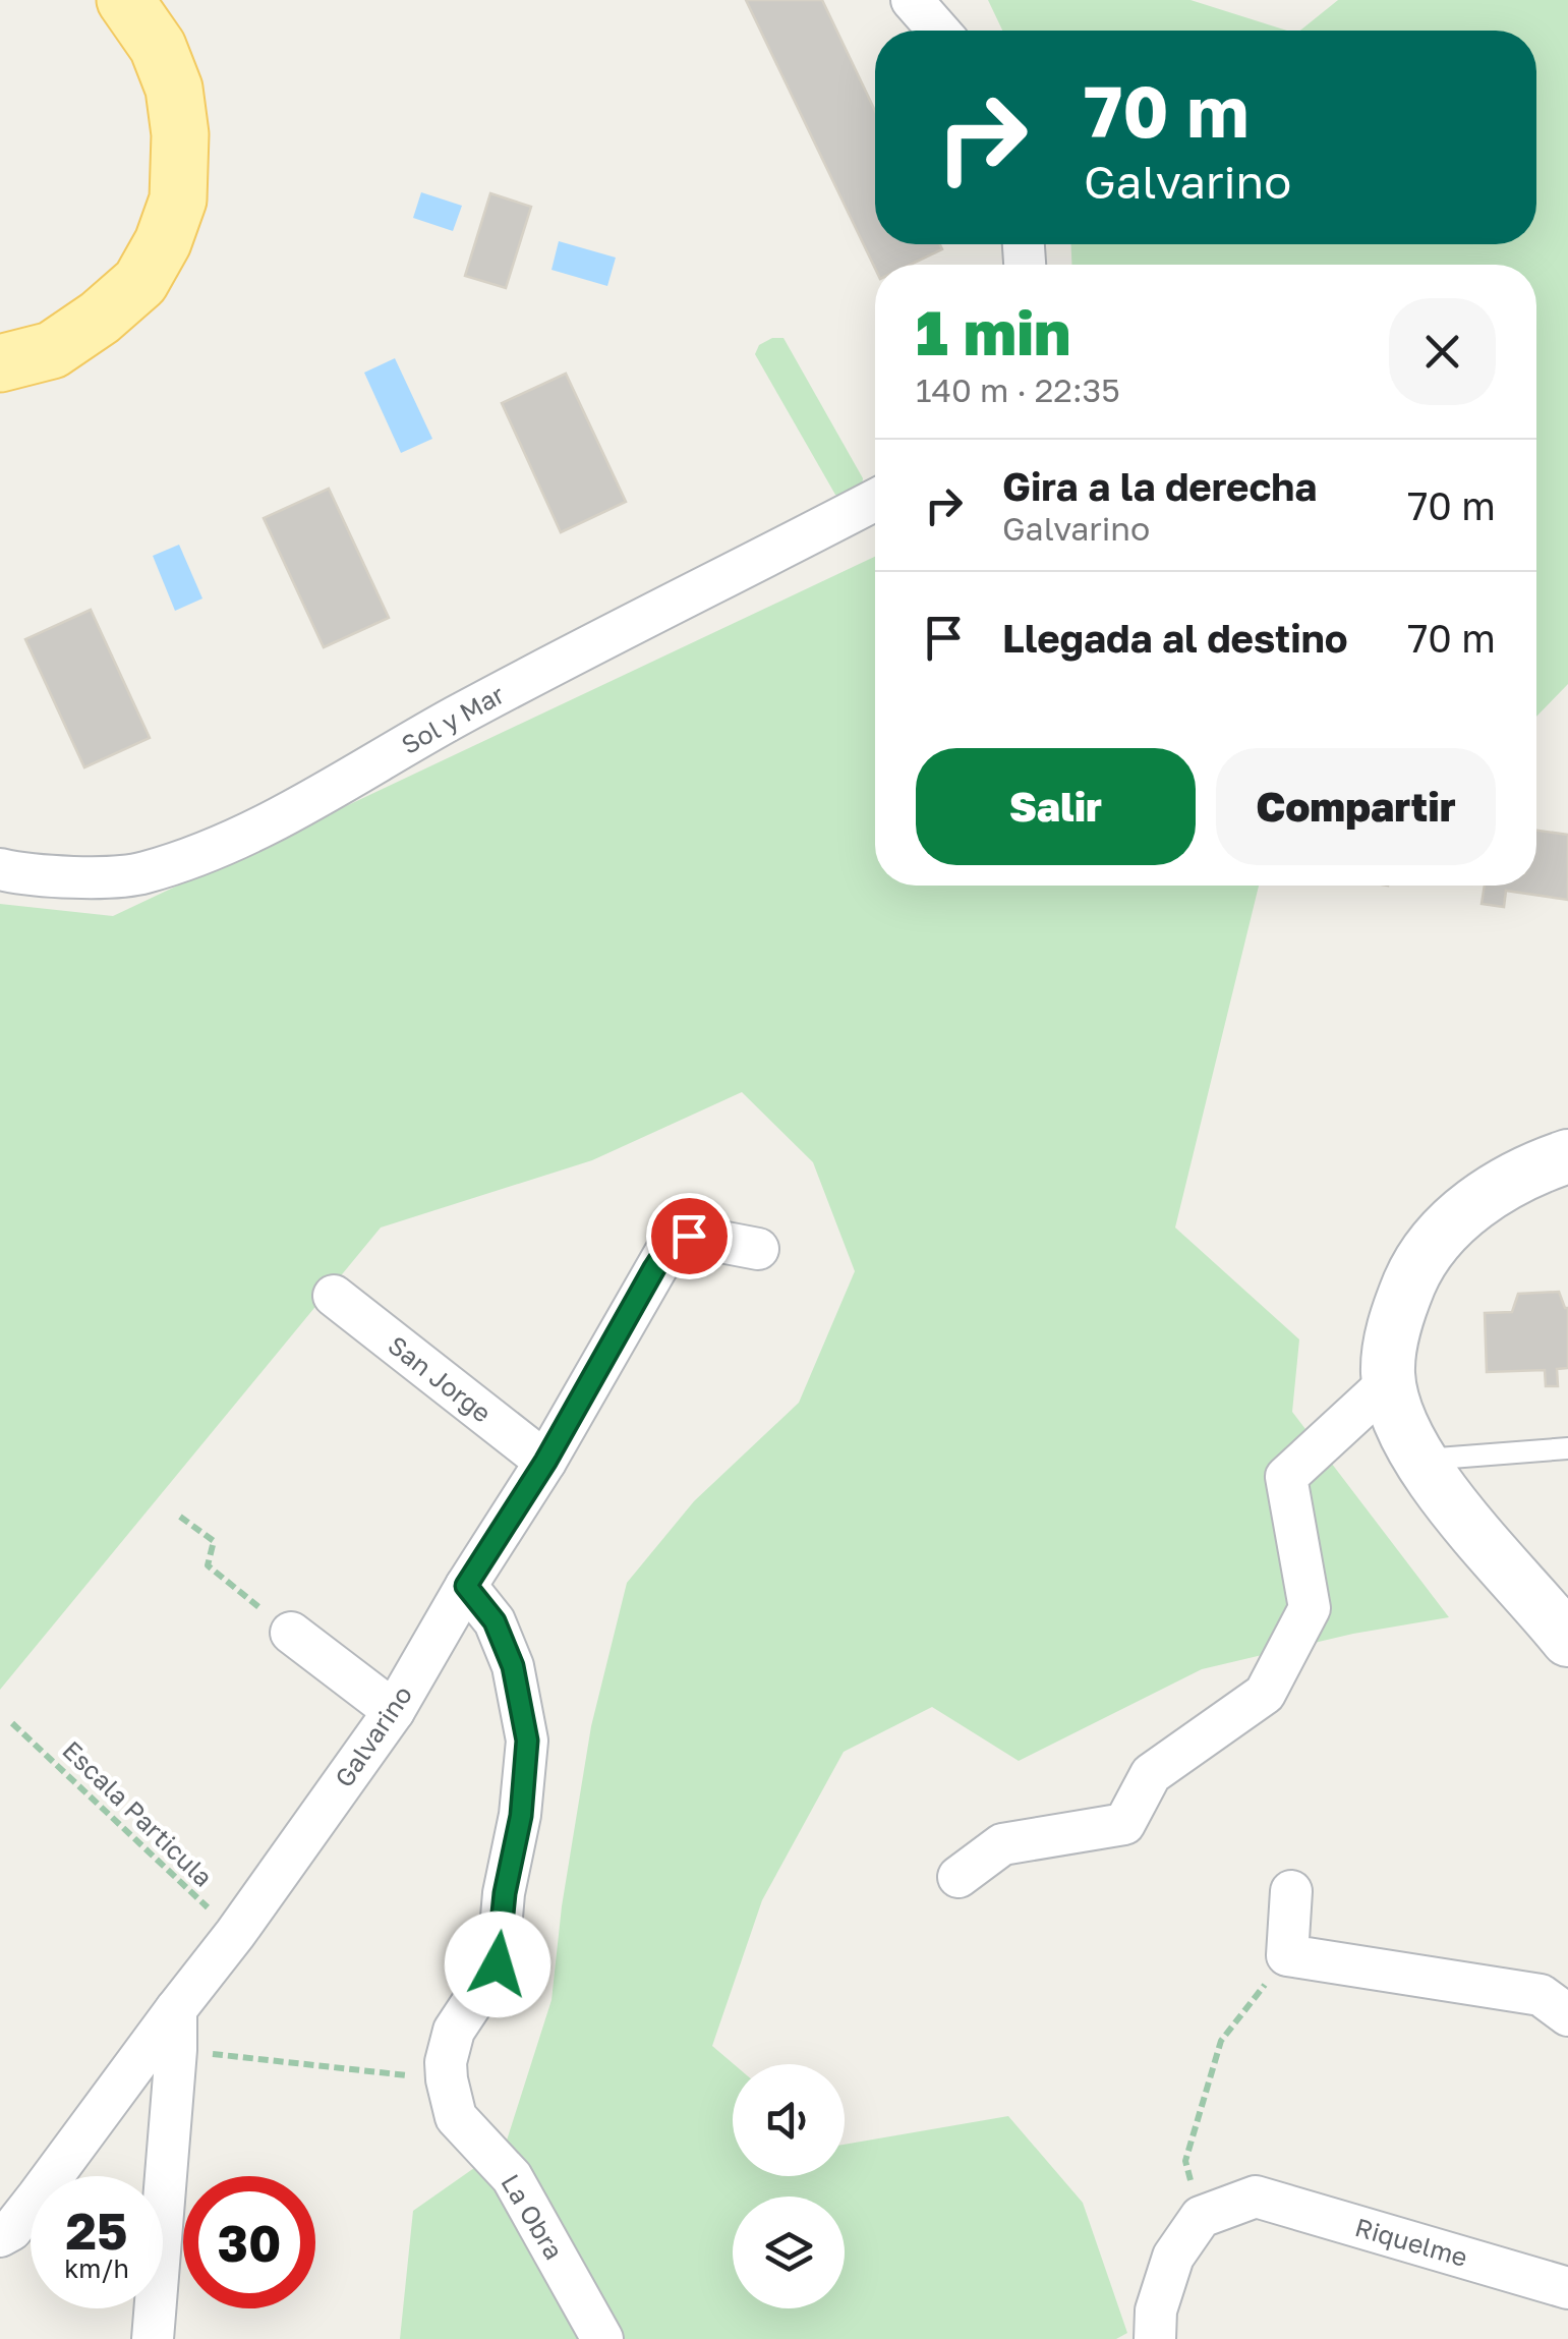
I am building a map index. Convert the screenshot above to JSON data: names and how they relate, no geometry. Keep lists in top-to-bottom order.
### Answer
{
  "streets": {
    "street": [
      "Sol y Mar",
      "San Jorge",
      "Galvarino",
      "La Obra",
      "Riquelme"
    ],
    "path": ["Escala Particula"]
  },
  "crossings": [
    ["San Jorge", "Galvarino"],
    ["Galvarino", "Escala Particula"]
  ],
  "page": {
    "turn": ["70 m", "Galvarino"],
    "heading": ["1 min", "140 m · 22:35"],
    "list": [
      {
        "name": "Gira a la derecha",
        "note": "Galvarino",
        "value": "70 m"
      },
      {
        "name": "Llegada al destino",
        "value": "70 m"
      }
    ],
    "buttons": ["Salir", "Compartir"],
    "speed": "25 km/h",
    "limit": "30"
  }
}
